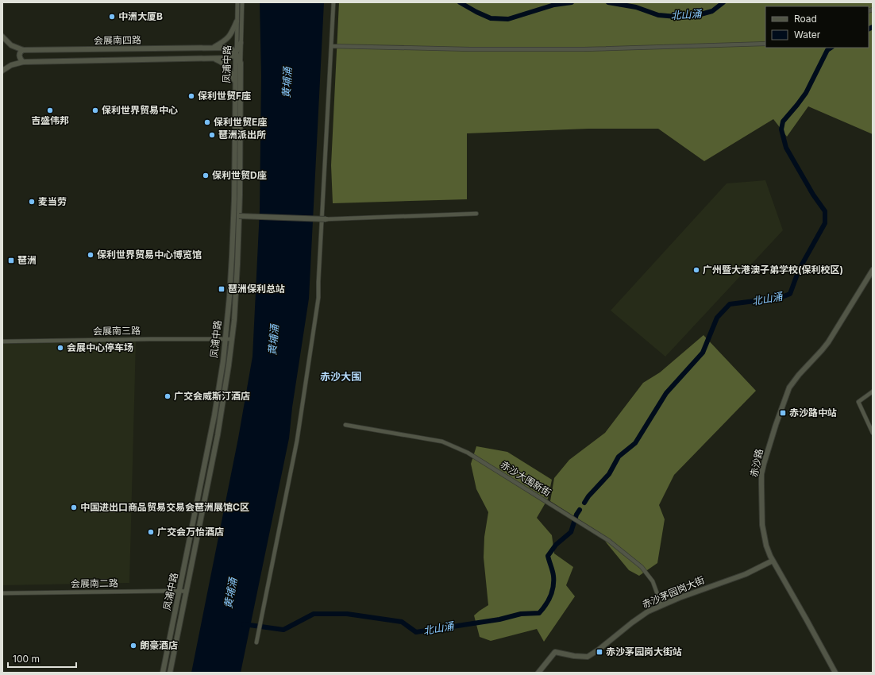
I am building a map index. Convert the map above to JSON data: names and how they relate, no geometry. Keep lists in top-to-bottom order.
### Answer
{
  "streets": {
    "street": [
      "会展南四路",
      "凤浦中路",
      "会展南三路",
      "赤沙路",
      "赤沙大围新街",
      "会展南二路",
      "赤沙茅园岗大街"
    ]
  },
  "crossings": [
    ["会展南四路", "凤浦中路"],
    ["凤浦中路", "会展南三路"],
    ["凤浦中路", "会展南二路"],
    ["赤沙路", "赤沙茅园岗大街"],
    ["赤沙大围新街", "赤沙茅园岗大街"]
  ],
  "districts": ["赤沙大围"],
  "water": ["北山涌", "黄埔涌"],
  "places": {
    "other": [
      "中洲大厦B",
      "保利世贸F座",
      "吉盛伟邦",
      "保利世界贸易中心",
      "保利世贸E座",
      "琶洲派出所",
      "保利世贸D座",
      "麦当劳",
      "保利世界贸易中心博览馆",
      "广州暨大港澳子弟学校(保利校区)",
      "会展中心停车场",
      "广交会威斯汀酒店",
      "中国进出口商品贸易交易会琶洲展馆C区",
      "广交会万怡酒店",
      "朗豪酒店"
    ],
    "transit": [
      "琶洲",
      "琶洲保利总站",
      "赤沙路中站",
      "赤沙茅园岗大街站"
    ]
  },
  "legend": ["Road", "Water"],
  "scale_bar": "100 m"
}
